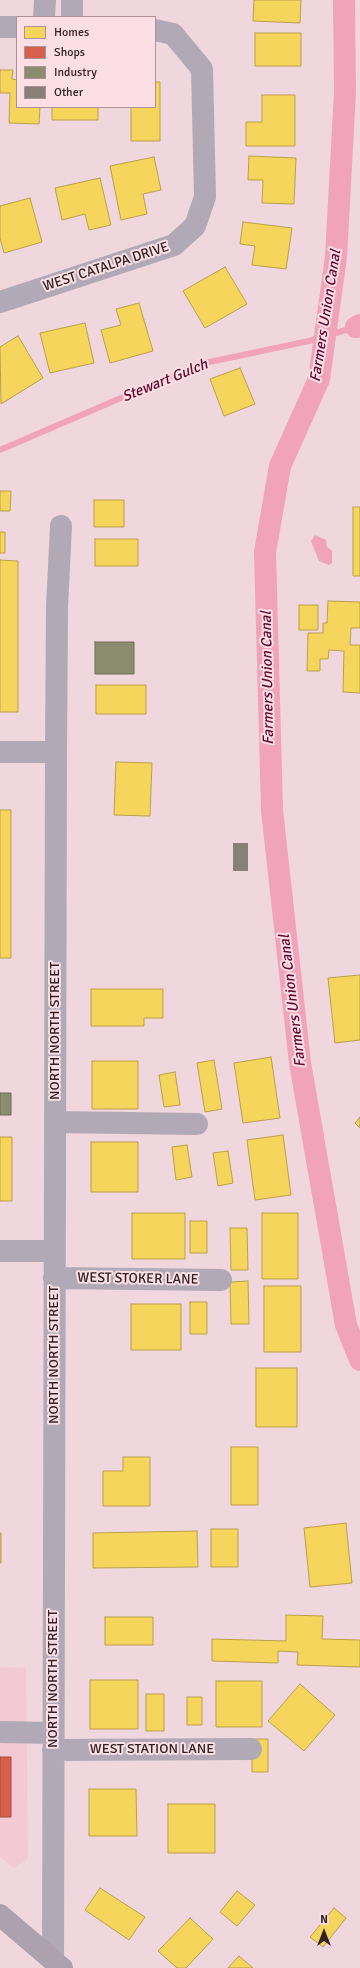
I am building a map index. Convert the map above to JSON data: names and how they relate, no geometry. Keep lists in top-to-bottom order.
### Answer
{
  "streets": {
    "street": [
      "WEST CATALPA DRIVE",
      "NORTH NORTH STREET",
      "WEST STOKER LANE",
      "WEST STATION LANE"
    ]
  },
  "crossings": [
    ["NORTH NORTH STREET", "WEST STOKER LANE"],
    ["NORTH NORTH STREET", "WEST STATION LANE"]
  ],
  "water": ["Farmers Union Canal", "Stewart Gulch"],
  "legend": [
    "Homes",
    "Shops",
    "Industry",
    "Other"
  ],
  "north": "top"
}
